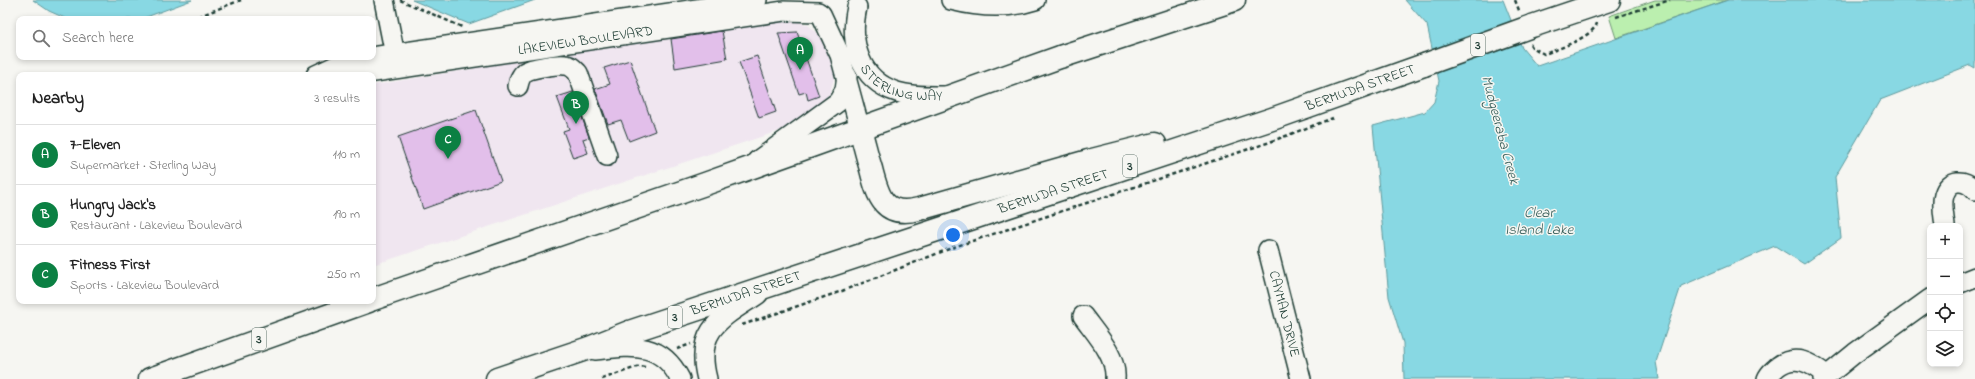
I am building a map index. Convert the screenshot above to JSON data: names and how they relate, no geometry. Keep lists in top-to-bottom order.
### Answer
{
  "streets": {
    "main road": ["3", "BERMUDA STREET"],
    "street": ["LAKEVIEW BOULEVARD", "STERLING WAY", "CAYMAN DRIVE"]
  },
  "crossings": [
    ["LAKEVIEW BOULEVARD", "STERLING WAY"]
  ],
  "water": ["Mudgeeraba Creek", "Clear Island Lake"],
  "page": {
    "search": "Search here",
    "pins": ["A", "B", "C"],
    "heading": ["Nearby", "3 results"],
    "list": [
      {
        "mark": "A",
        "name": "7-Eleven",
        "note": "Supermarket · Sterling Way",
        "value": "110 m"
      },
      {
        "mark": "B",
        "name": "Hungry Jack's",
        "note": "Restaurant · Lakeview Boulevard",
        "value": "190 m"
      },
      {
        "mark": "C",
        "name": "Fitness First",
        "note": "Sports · Lakeview Boulevard",
        "value": "250 m"
      }
    ],
    "map_buttons": ["+", "−"]
  }
}
